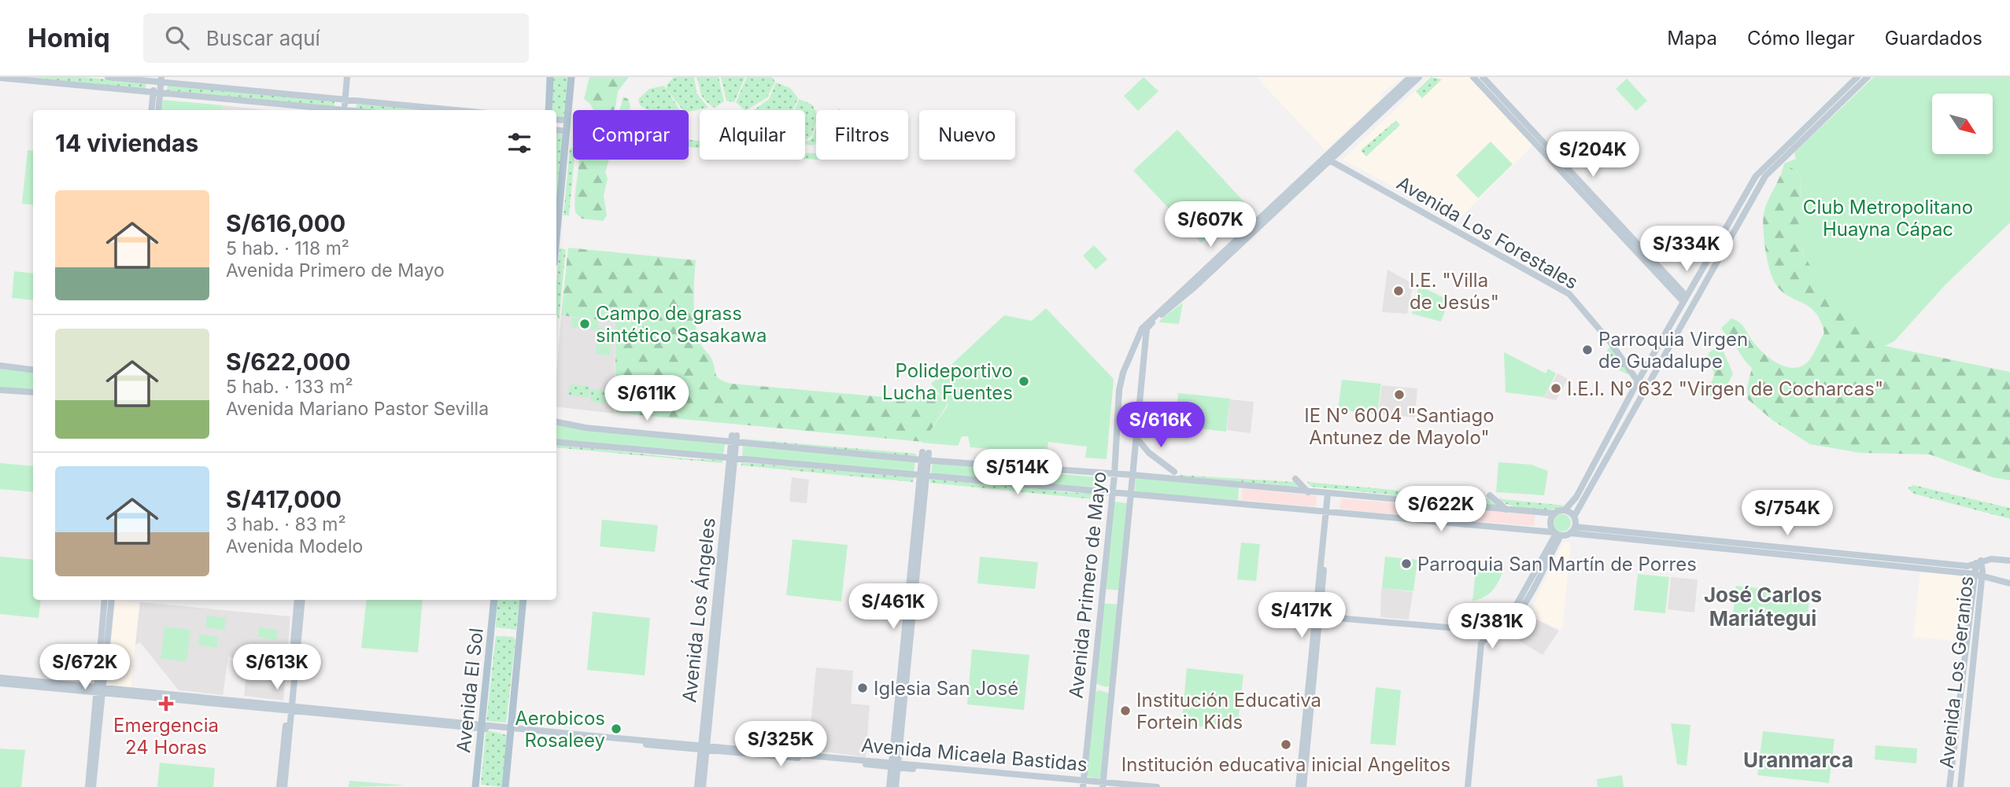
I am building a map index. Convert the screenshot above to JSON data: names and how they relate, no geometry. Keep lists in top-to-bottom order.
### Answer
{
  "streets": {
    "main road": ["Avenida El Sol"],
    "street": [
      "Avenida Los Forestales",
      "Avenida Primero de Mayo",
      "Avenida Los Ángeles",
      "Avenida Los Geranios",
      "Avenida Micaela Bastidas"
    ]
  },
  "crossings": [
    ["Avenida Los Forestales", "Avenida Primero de Mayo"],
    ["Avenida Primero de Mayo", "Avenida Micaela Bastidas"],
    ["Avenida Los Ángeles", "Avenida Micaela Bastidas"],
    ["Avenida El Sol", "Avenida Micaela Bastidas"]
  ],
  "districts": ["José Carlos Mariátegui", "Uranmarca"],
  "parks": ["Club Metropolitano Huayna Cápac"],
  "places": {
    "other": [
      "I.E. \"Villa de Jesús\"",
      "Campo de grass sintético Sasakawa",
      "Parroquia Virgen de Guadalupe",
      "Polideportivo Lucha Fuentes",
      "I.E.I. N° 632 \"Virgen de Cocharcas\"",
      "IE N° 6004 \"Santiago Antunez de Mayolo\"",
      "Parroquia San Martín de Porres",
      "Iglesia San José",
      "Institución Educativa Fortein Kids",
      "Aerobicos Rosaleey",
      "Institución educativa inicial Angelitos"
    ],
    "health": ["Emergencia 24 Horas"]
  },
  "north": "bottom right",
  "page": {
    "header": "Homiq",
    "search": "Buscar aquí",
    "nav": ["Mapa", "Cómo llegar", "Guardados"],
    "chip": [
      "Comprar",
      "Alquilar",
      "Filtros",
      "Nuevo"
    ],
    "heading": "14 viviendas",
    "price": [
      "S/204K",
      "S/607K",
      "S/334K",
      "S/611K",
      "S/616K",
      "S/514K",
      "S/622K",
      "S/754K",
      "S/461K",
      "S/417K",
      "S/381K",
      "S/672K",
      "S/613K",
      "S/325K"
    ],
    "list": [
      {
        "name": "S/616,000",
        "note": "5 hab. · 118 m² · Avenida Primero de Mayo"
      },
      {
        "name": "S/622,000",
        "note": "5 hab. · 133 m² · Avenida Mariano Pastor Sevilla"
      },
      {
        "name": "S/417,000",
        "note": "3 hab. · 83 m² · Avenida Modelo"
      }
    ]
  }
}
